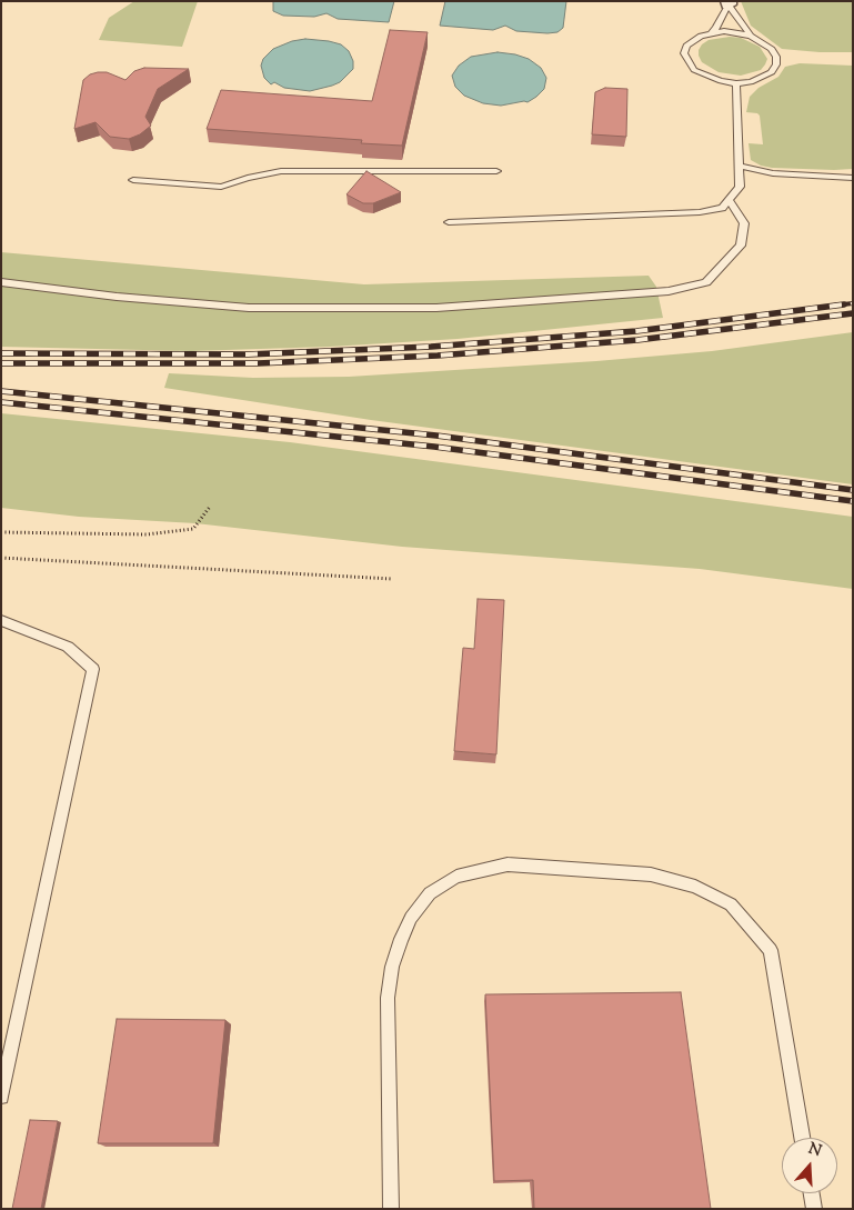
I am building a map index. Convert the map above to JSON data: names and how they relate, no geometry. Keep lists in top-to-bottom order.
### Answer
{
  "north": "top"
}
